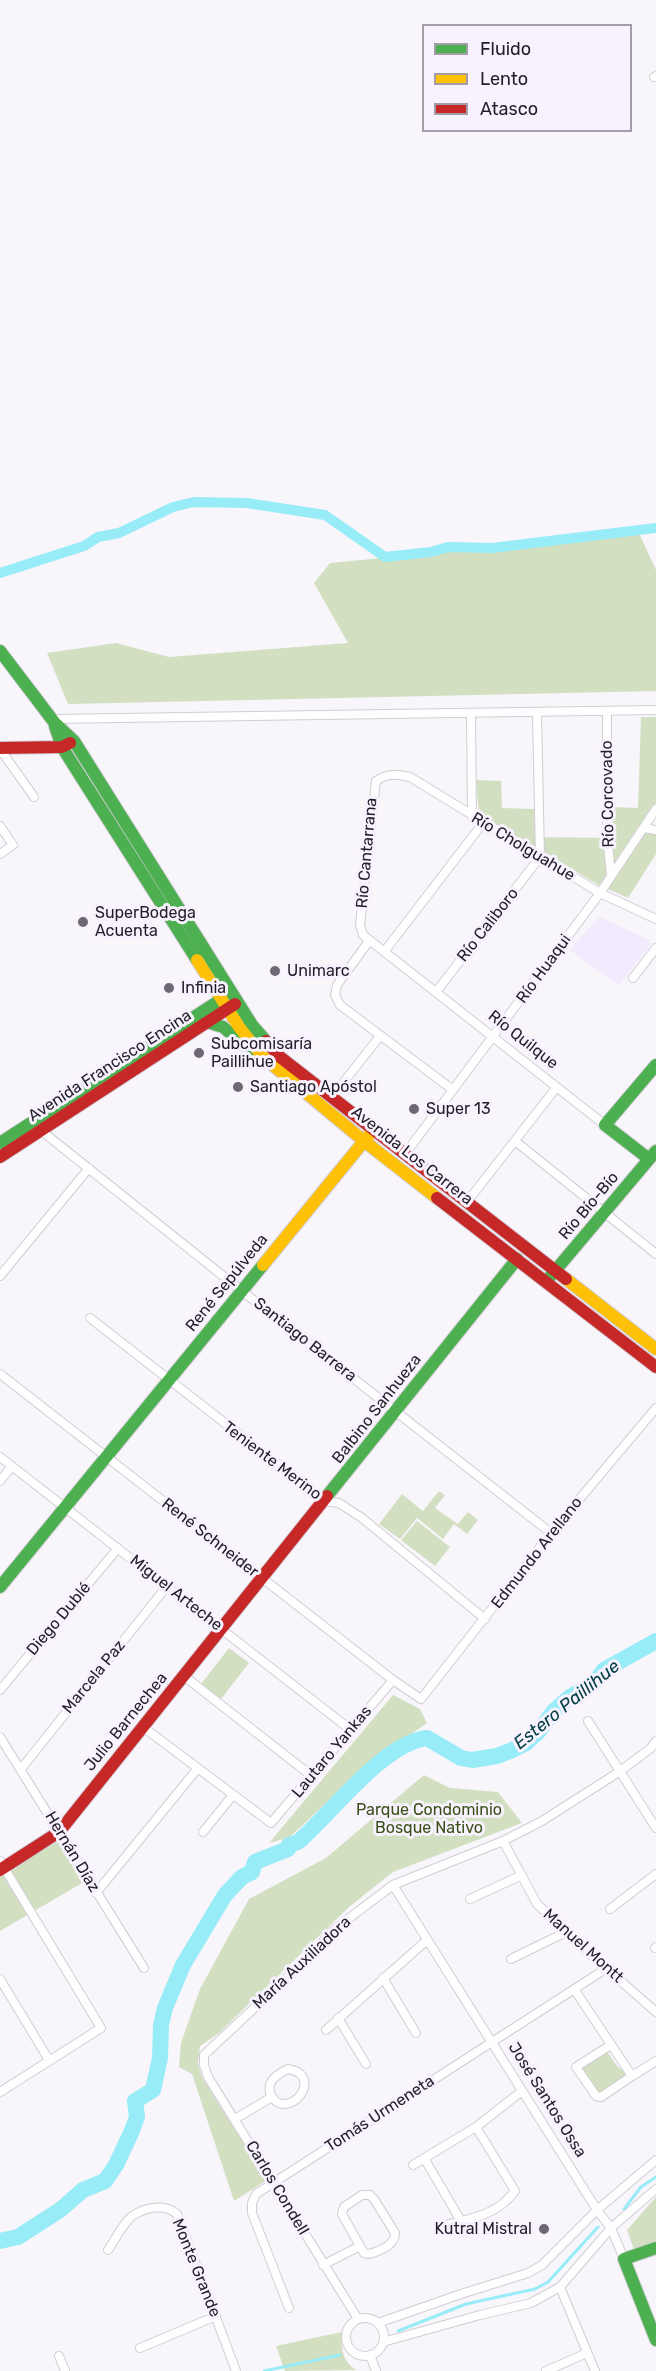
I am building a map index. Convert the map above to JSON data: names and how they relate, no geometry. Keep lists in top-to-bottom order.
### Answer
{
  "streets": {
    "main road": [
      "Río Quilque",
      "Avenida Francisco Encina",
      "Avenida Los Carrera",
      "Río Bío-Bío",
      "René Sepúlveda",
      "Balbino Sanhueza",
      "Julio Barnechea",
      "José Santos Ossa"
    ],
    "street": [
      "Río Corcovado",
      "Río Cholguahue",
      "Río Cantarrana",
      "Río Caliboro",
      "Río Huaqui",
      "Santiago Barrera",
      "Teniente Merino",
      "René Schneider",
      "Edmundo Arellano",
      "Miguel Arteche",
      "Diego Dublé",
      "Marcela Paz",
      "Lautaro Yankas",
      "Hernán Díaz",
      "Manuel Montt",
      "María Auxiliadora",
      "Tomás Urmeneta",
      "Carlos Condell",
      "Monte Grande"
    ]
  },
  "crossings": [
    ["Río Corcovado", "Río Huaqui"],
    ["Río Cholguahue", "Río Cantarrana"],
    ["Río Cholguahue", "Río Caliboro"],
    ["Río Cholguahue", "Río Huaqui"],
    ["Río Cantarrana", "Río Quilque"],
    ["Río Caliboro", "Río Quilque"],
    ["Río Huaqui", "Río Quilque"],
    ["Río Huaqui", "Avenida Los Carrera"],
    ["Río Quilque", "Río Bío-Bío"],
    ["Avenida Francisco Encina", "Avenida Los Carrera"],
    ["Avenida Francisco Encina", "Santiago Barrera"],
    ["Avenida Los Carrera", "Río Bío-Bío"],
    ["Avenida Los Carrera", "René Sepúlveda"],
    ["Avenida Los Carrera", "Balbino Sanhueza"],
    ["René Sepúlveda", "Santiago Barrera"],
    ["René Sepúlveda", "Teniente Merino"],
    ["René Sepúlveda", "René Schneider"],
    ["René Sepúlveda", "Miguel Arteche"],
    ["Santiago Barrera", "Balbino Sanhueza"],
    ["Santiago Barrera", "Edmundo Arellano"],
    ["Balbino Sanhueza", "Teniente Merino"],
    ["Balbino Sanhueza", "René Schneider"],
    ["Balbino Sanhueza", "Julio Barnechea"],
    ["Teniente Merino", "Edmundo Arellano"],
    ["René Schneider", "Edmundo Arellano"],
    ["René Schneider", "Julio Barnechea"],
    ["René Schneider", "Lautaro Yankas"],
    ["Miguel Arteche", "Diego Dublé"],
    ["Miguel Arteche", "Marcela Paz"],
    ["Miguel Arteche", "Julio Barnechea"],
    ["Miguel Arteche", "Lautaro Yankas"],
    ["Marcela Paz", "Hernán Díaz"],
    ["Julio Barnechea", "Hernán Díaz"],
    ["Manuel Montt", "María Auxiliadora"],
    ["Manuel Montt", "Tomás Urmeneta"],
    ["María Auxiliadora", "José Santos Ossa"],
    ["María Auxiliadora", "Carlos Condell"],
    ["José Santos Ossa", "Tomás Urmeneta"],
    ["Tomás Urmeneta", "Carlos Condell"]
  ],
  "water": ["Estero Paillihue"],
  "parks": ["Parque Condominio Bosque Nativo"],
  "places": [
    "SuperBodega Acuenta",
    "Unimarc",
    "Infinia",
    "Subcomisaría Paillihue",
    "Santiago Apóstol",
    "Super 13",
    "Kutral Mistral"
  ],
  "legend": ["Fluido", "Lento", "Atasco"]
}
